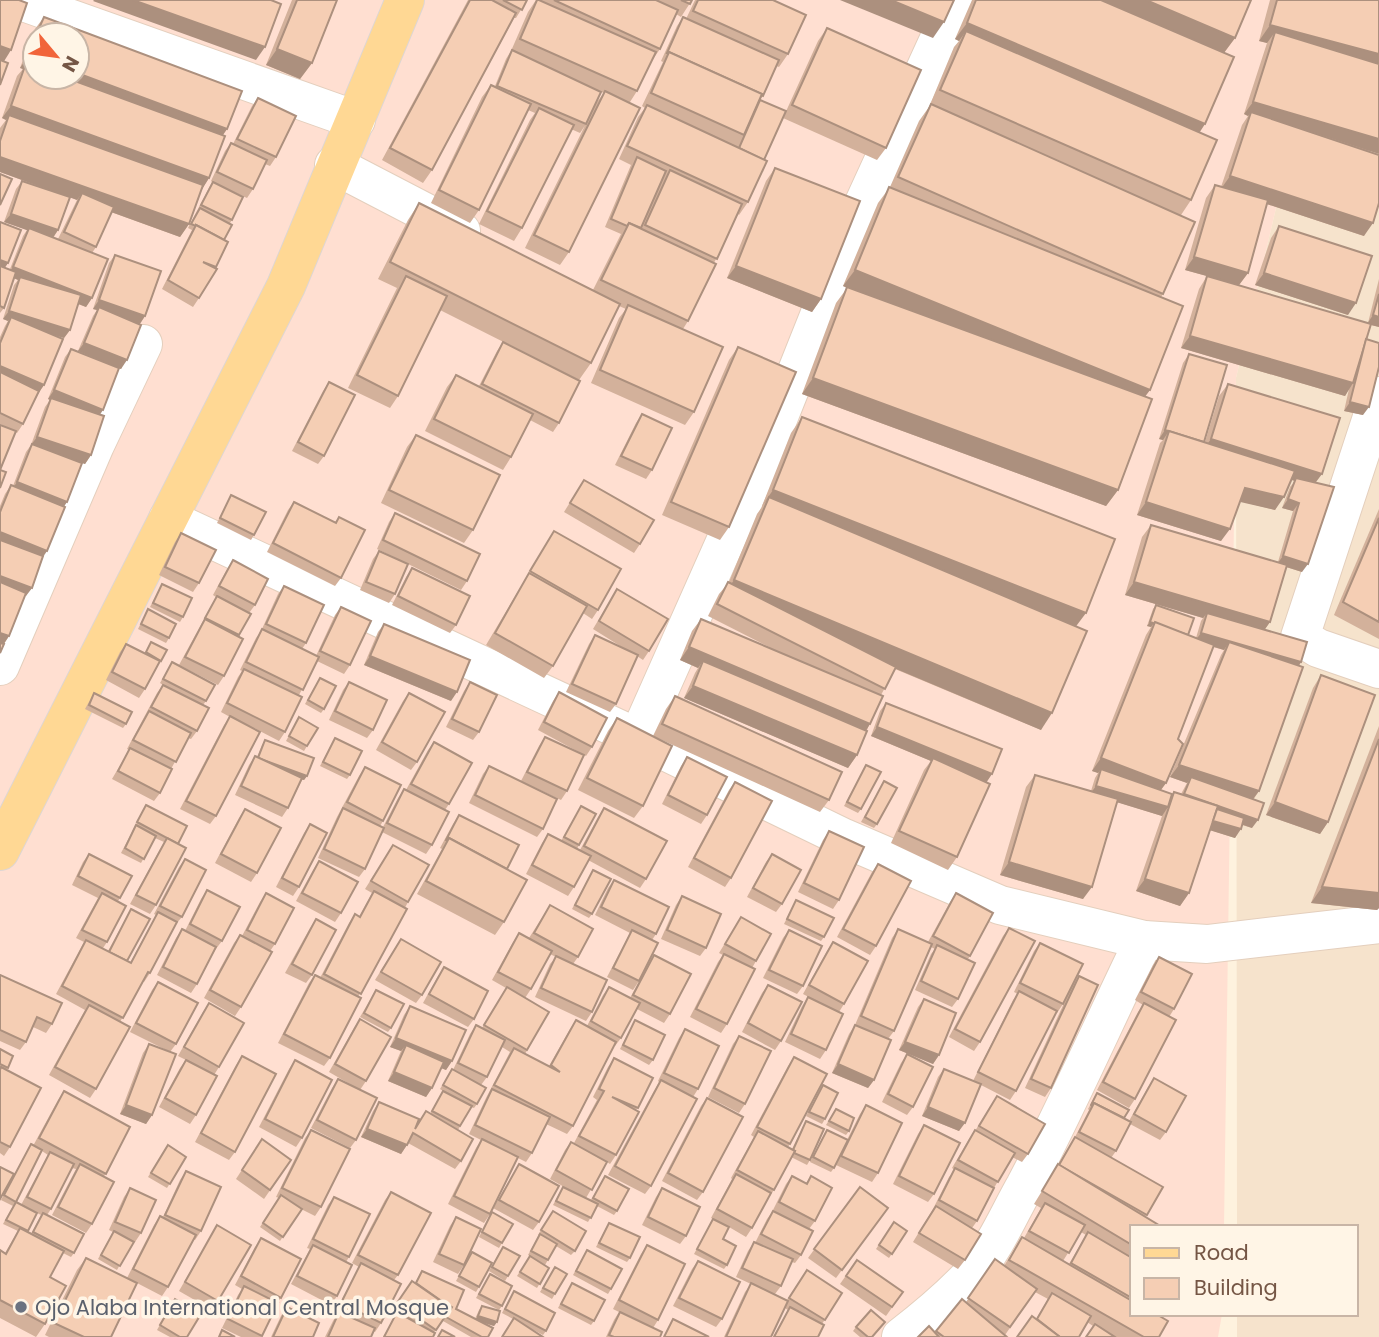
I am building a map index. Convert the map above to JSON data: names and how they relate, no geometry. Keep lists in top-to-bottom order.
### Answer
{
  "places": ["Ojo Alaba International Central Mosque"],
  "legend": ["Road", "Building"],
  "north": "bottom right"
}
